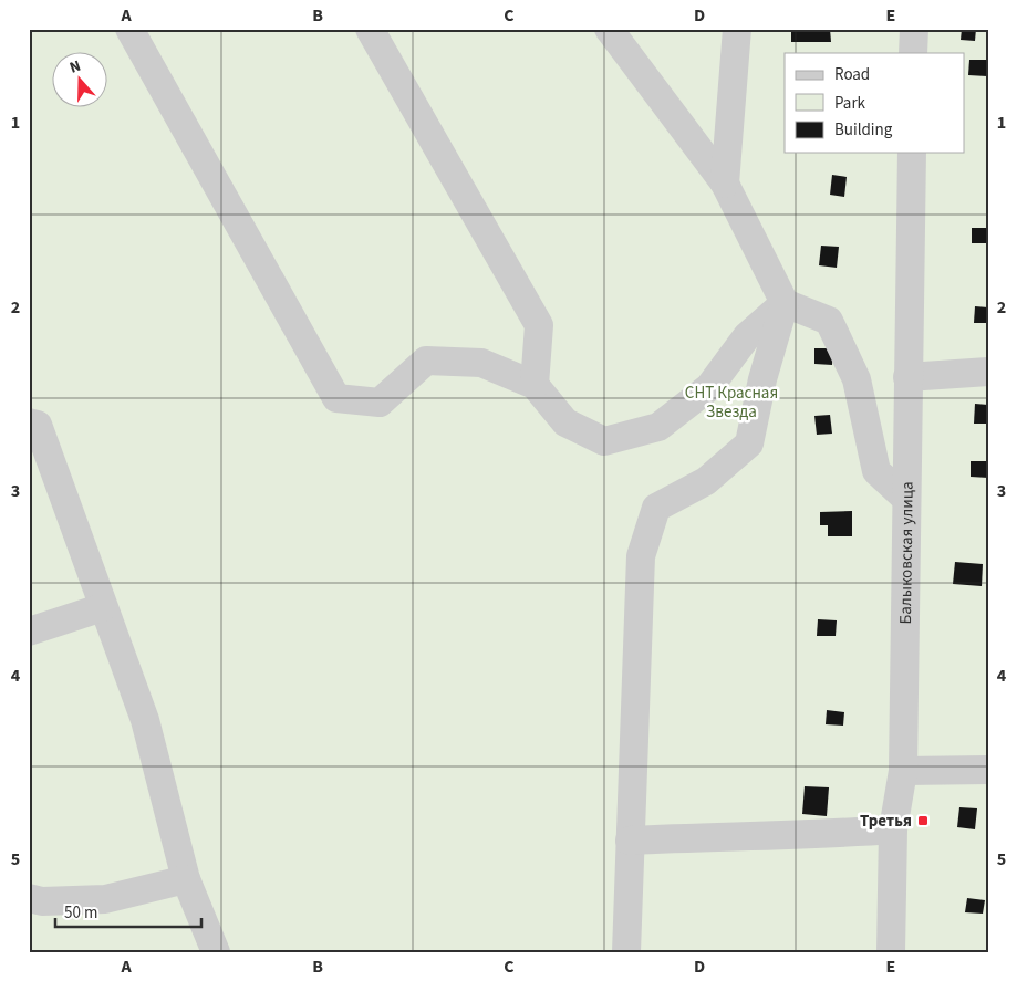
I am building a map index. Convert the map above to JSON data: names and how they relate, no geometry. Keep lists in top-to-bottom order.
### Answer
{
  "streets": {
    "street": ["Балыковская улица"]
  },
  "parks": ["СНТ Красная Звезда"],
  "places": {
    "transit": ["Третья"]
  },
  "legend": ["Road", "Park", "Building"],
  "scale_bar": "50 m",
  "north": "top",
  "grid": {
    "columns": [
      "A",
      "B",
      "C",
      "D",
      "E"
    ],
    "rows": [
      "1",
      "2",
      "3",
      "4",
      "5"
    ]
  }
}
